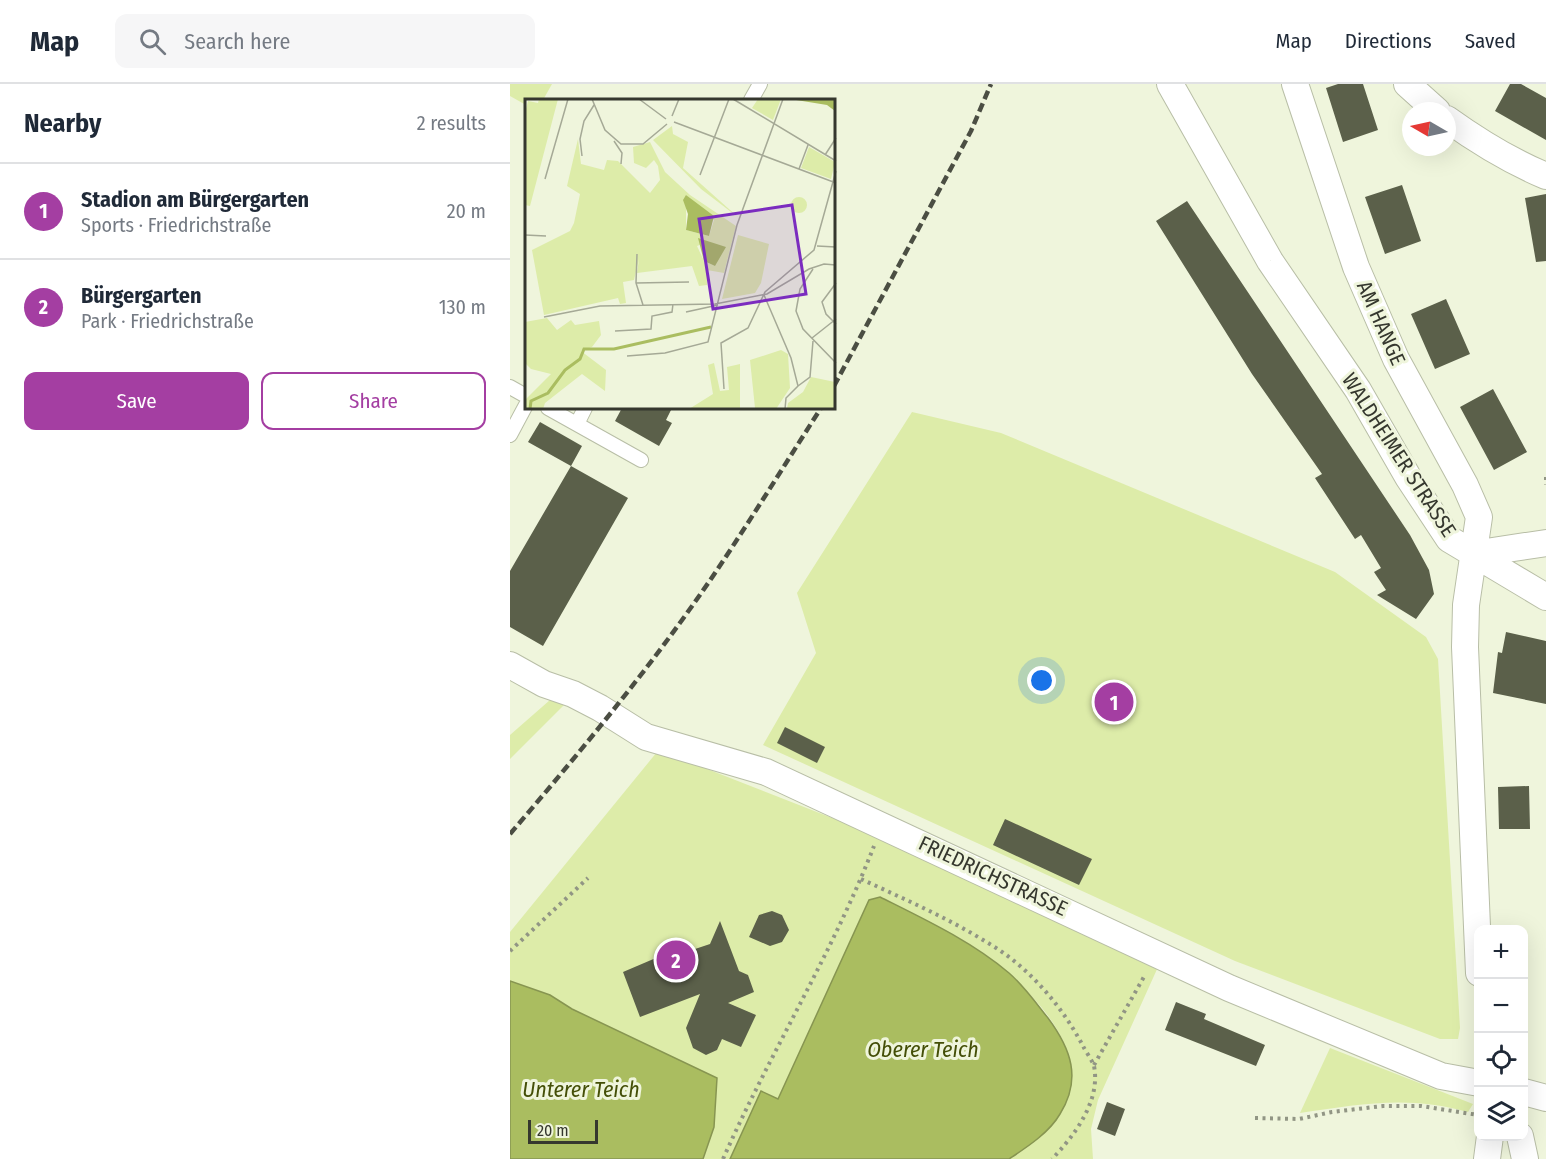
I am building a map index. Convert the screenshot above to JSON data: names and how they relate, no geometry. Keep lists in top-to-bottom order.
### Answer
{
  "streets": {
    "street": ["AM HANGE", "WALDHEIMER STRASSE", "FRIEDRICHSTRASSE"]
  },
  "crossings": [
    ["AM HANGE", "WALDHEIMER STRASSE"]
  ],
  "water": ["Oberer Teich", "Unterer Teich"],
  "scale_bar": "20 m",
  "north": "left",
  "page": {
    "header": "Map",
    "search": "Search here",
    "nav": ["Map", "Directions", "Saved"],
    "heading": ["Nearby", "2 results"],
    "list": [
      {
        "mark": "1",
        "name": "Stadion am Bürgergarten",
        "note": "Sports · Friedrichstraße",
        "value": "20 m"
      },
      {
        "mark": "2",
        "name": "Bürgergarten",
        "note": "Park · Friedrichstraße",
        "value": "130 m"
      }
    ],
    "buttons": ["Save", "Share"],
    "pins": ["1", "2"],
    "map_buttons": ["+", "−"],
    "scale": "20 m"
  }
}
